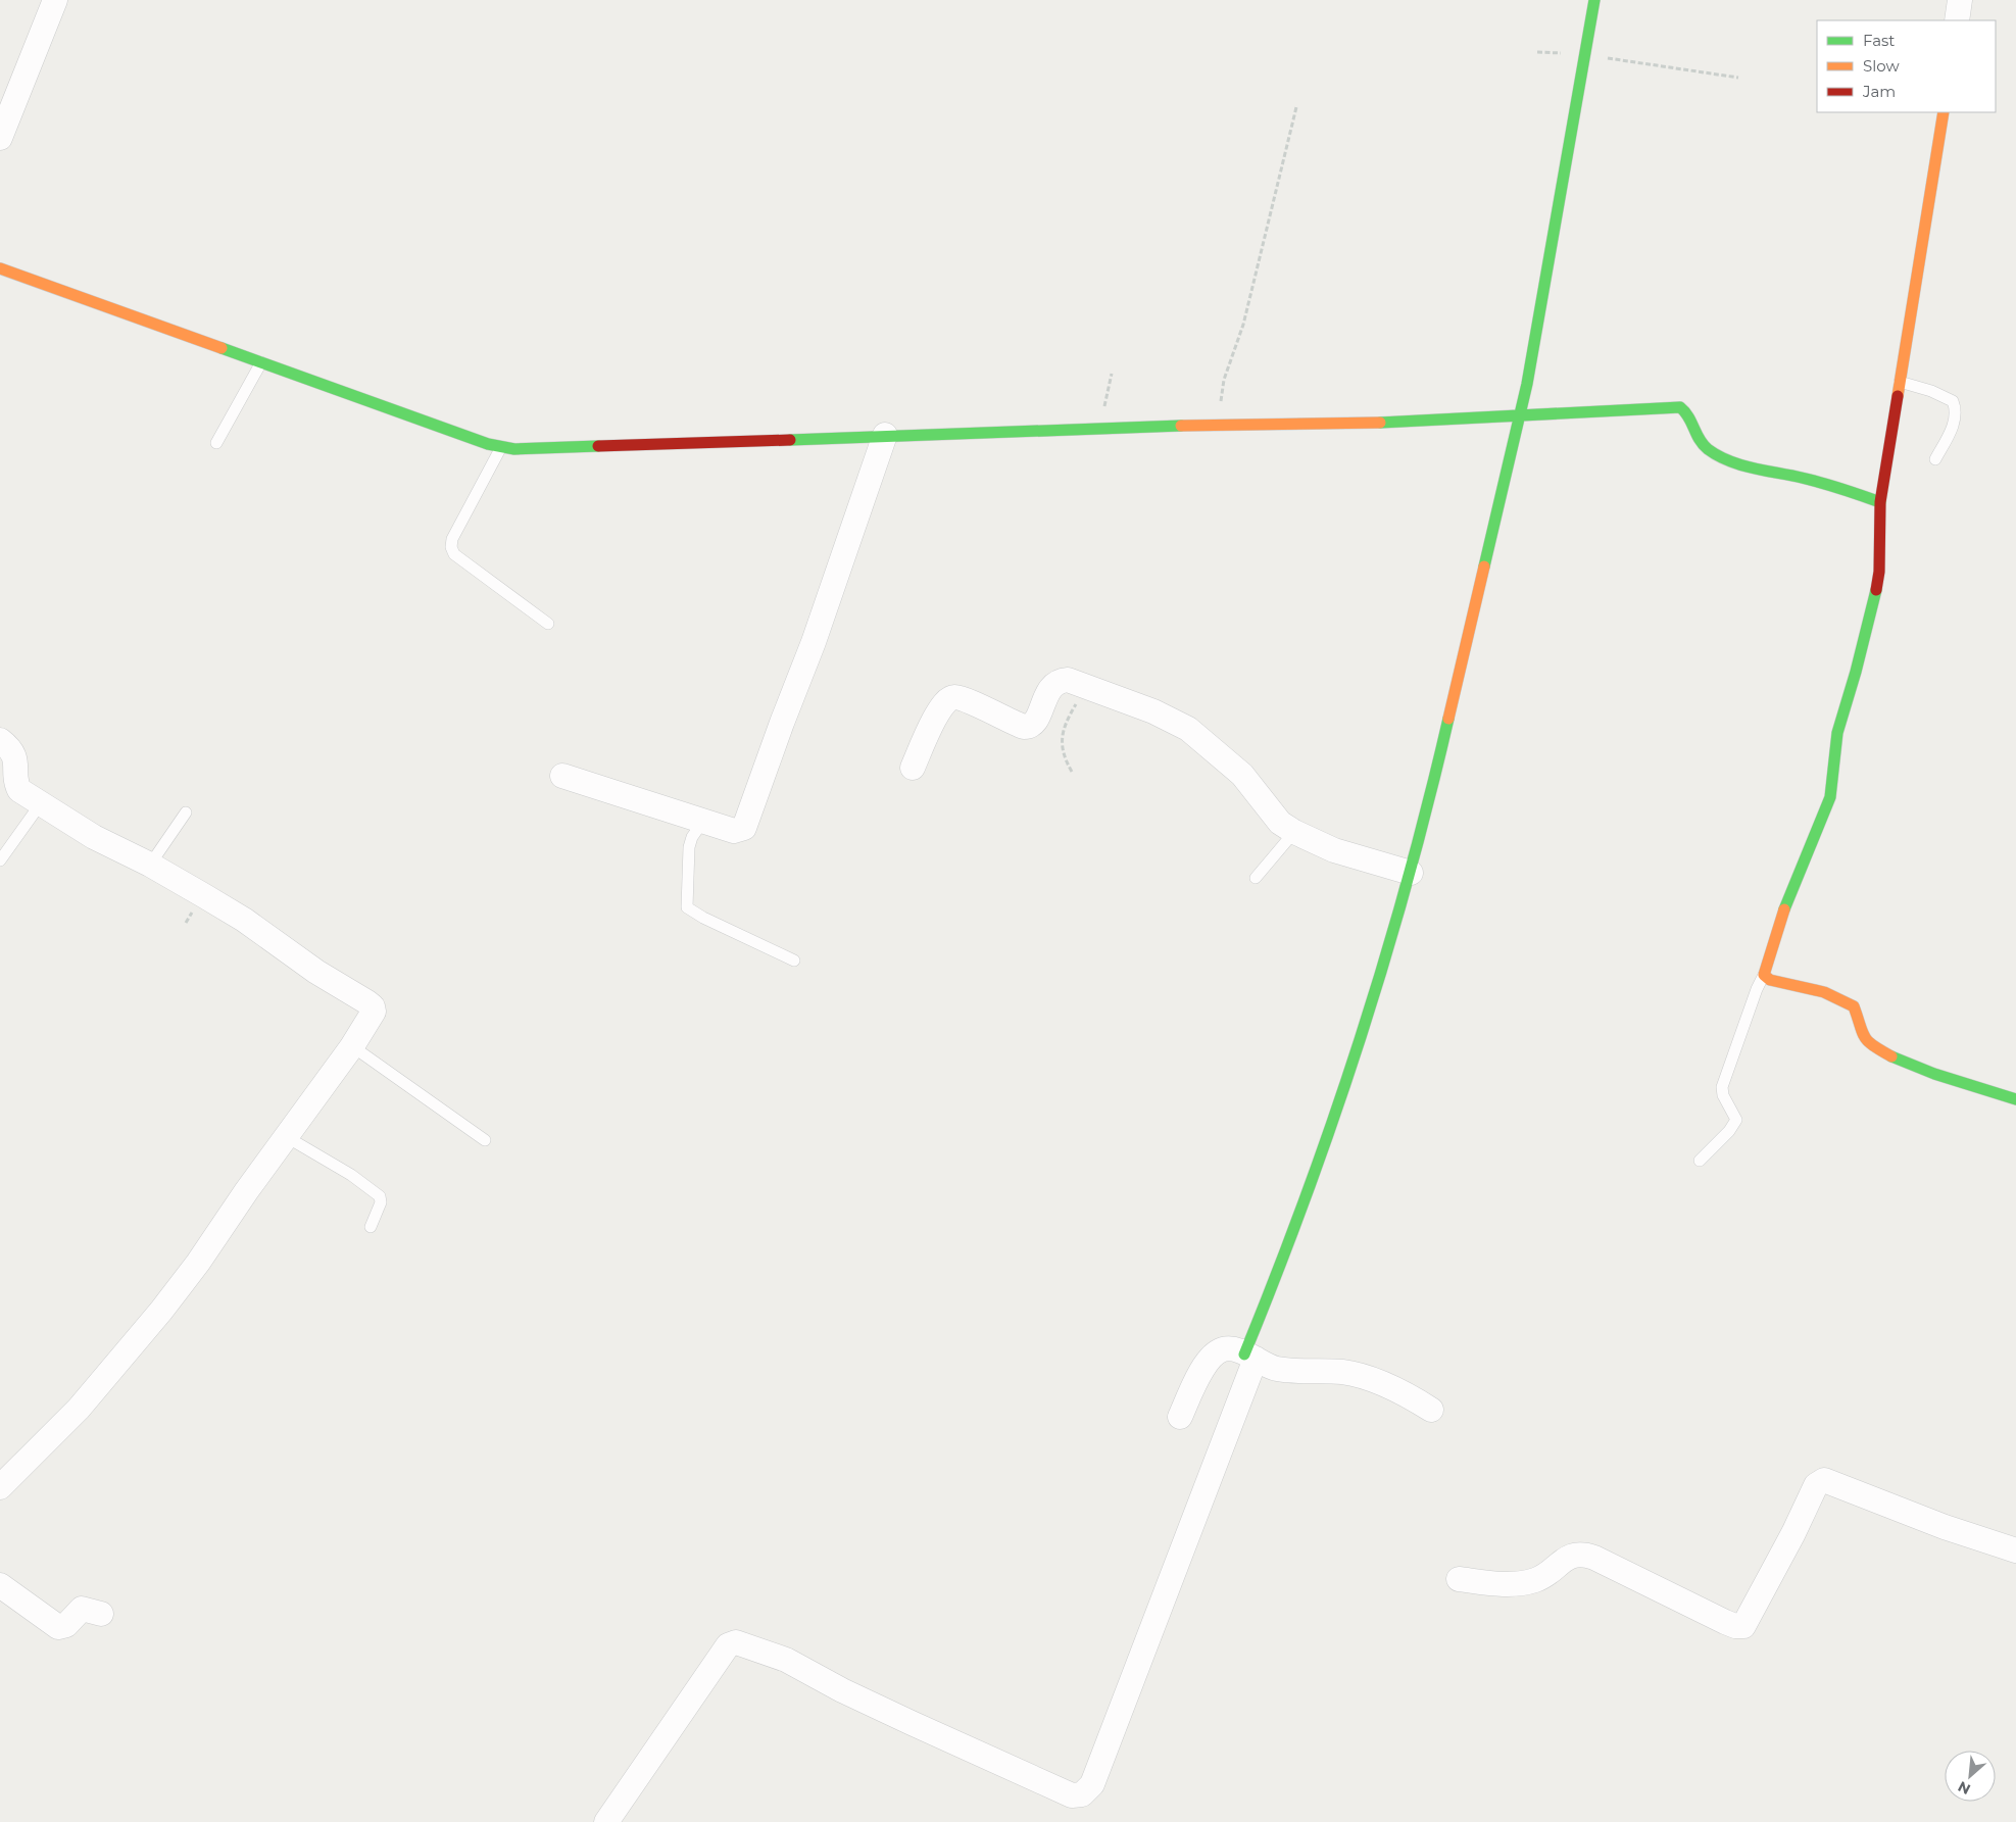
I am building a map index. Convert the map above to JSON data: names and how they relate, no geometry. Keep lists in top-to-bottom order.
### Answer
{
  "legend": ["Fast", "Slow", "Jam"],
  "north": "bottom left"
}
